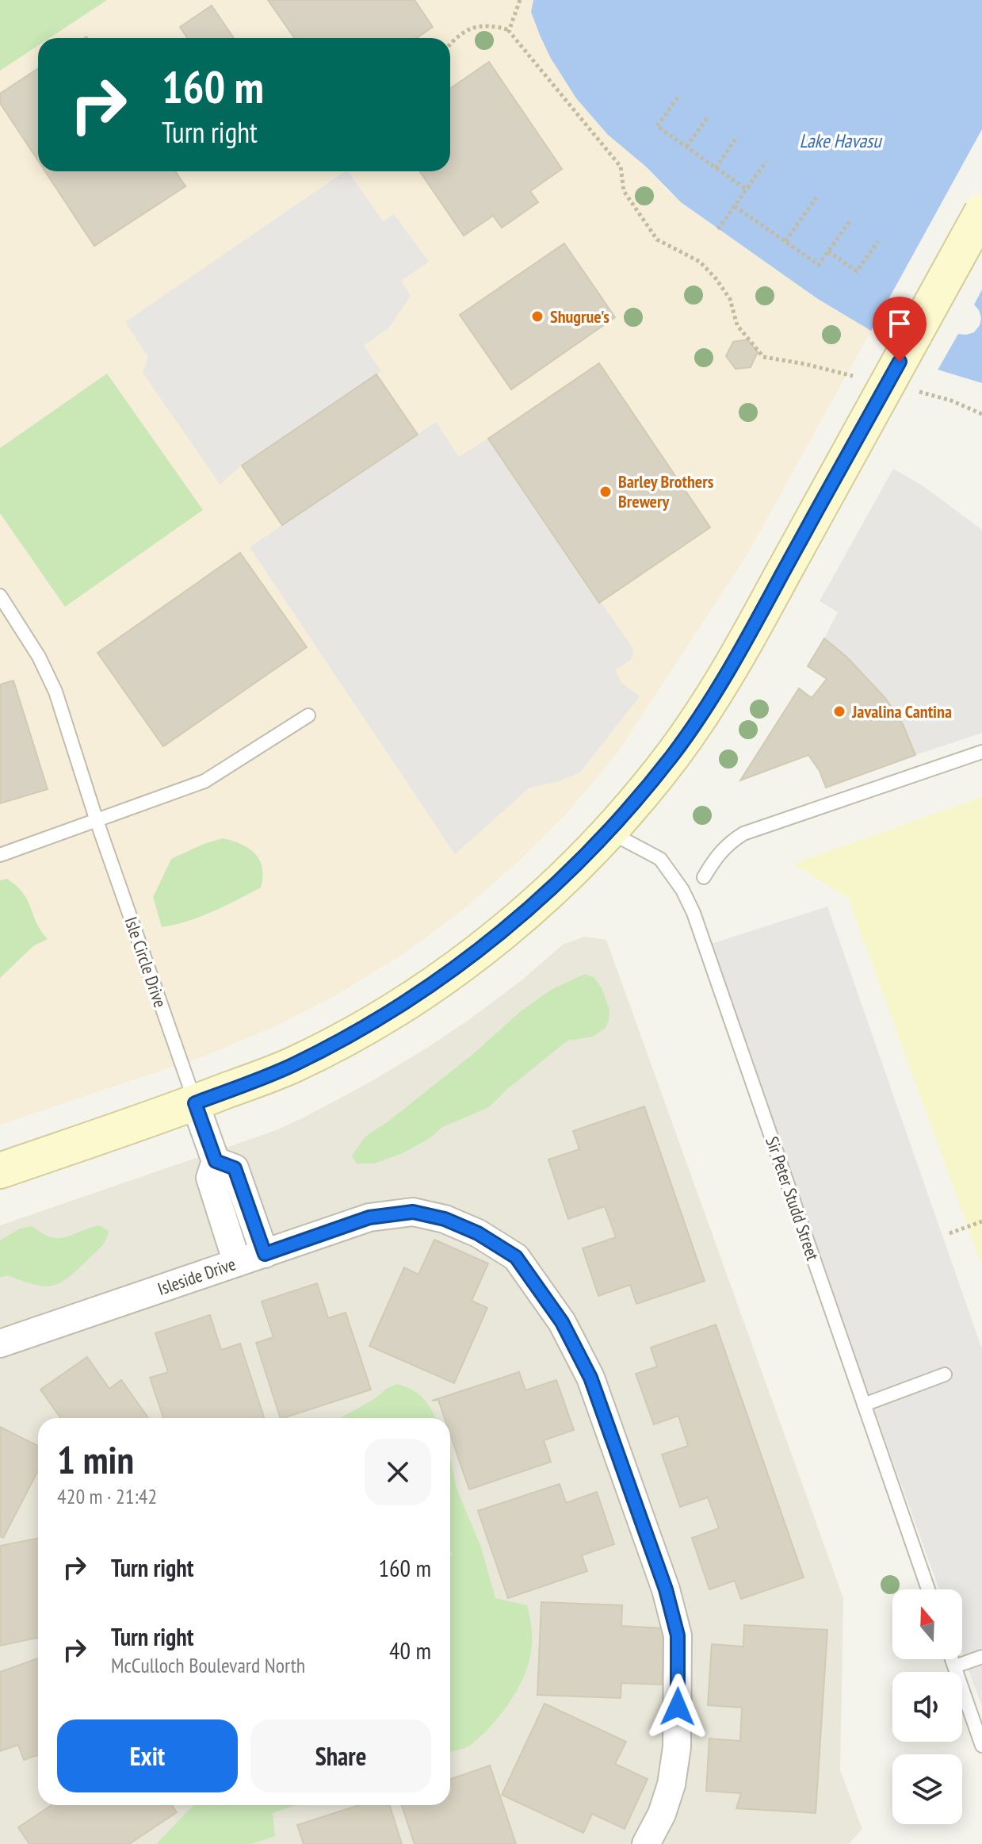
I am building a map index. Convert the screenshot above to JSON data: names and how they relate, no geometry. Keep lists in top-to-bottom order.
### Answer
{
  "streets": {
    "street": ["Isleside Drive"],
    "lane": ["Isle Circle Drive", "Sir Peter Studd Street"]
  },
  "water": ["Lake Havasu"],
  "places": ["Shugrue's", "Barley Brothers Brewery", "Javalina Cantina"],
  "north": "top",
  "page": {
    "turn": ["160 m", "Turn right"],
    "heading": ["1 min", "420 m · 21:42"],
    "list": [
      {
        "name": "Turn right",
        "value": "160 m"
      },
      {
        "name": "Turn right",
        "note": "McCulloch Boulevard North",
        "value": "40 m"
      }
    ],
    "buttons": ["Exit", "Share"]
  }
}
